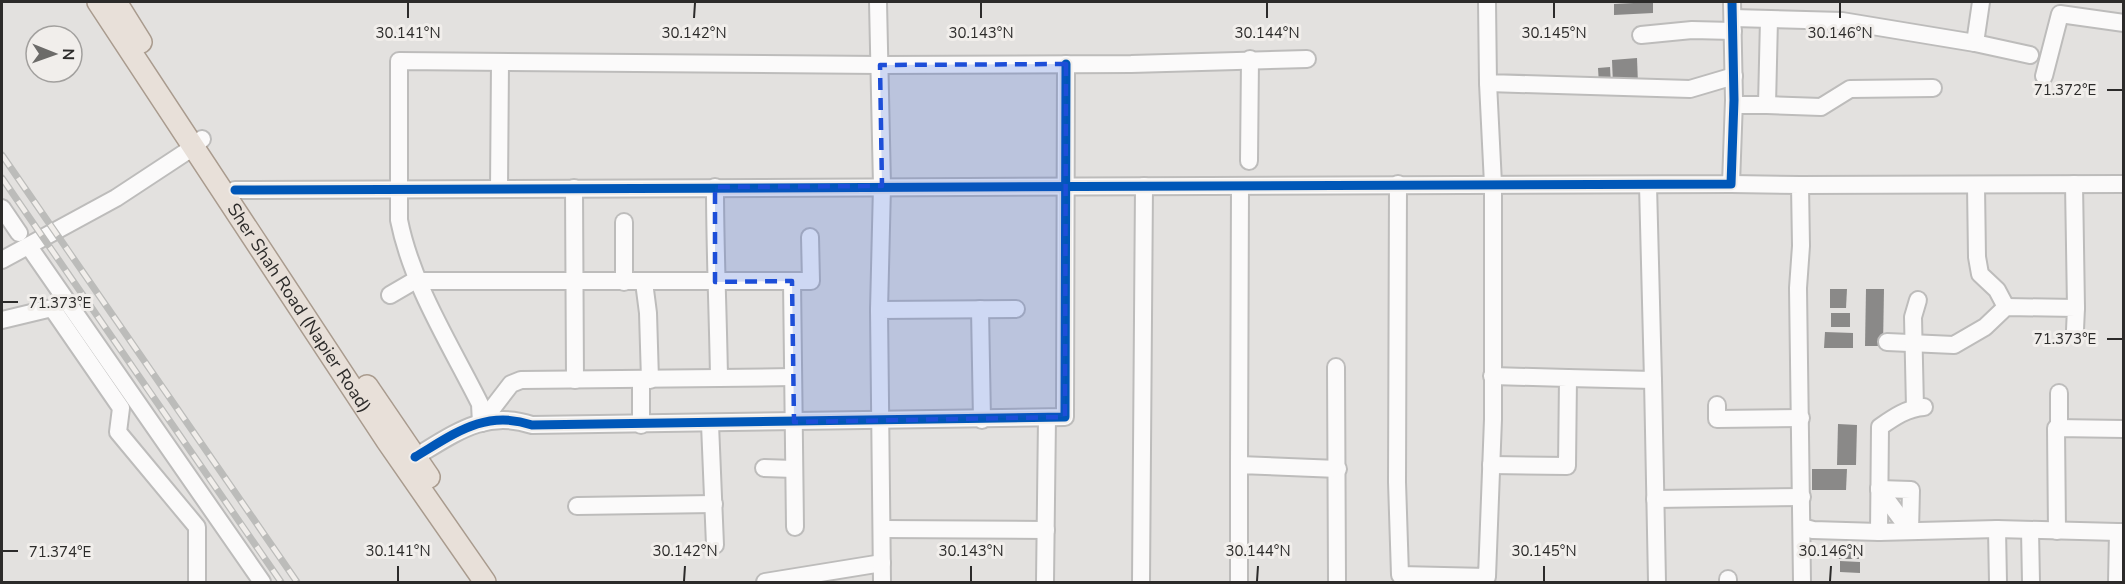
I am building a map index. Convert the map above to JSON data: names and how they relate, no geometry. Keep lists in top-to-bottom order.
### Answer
{
  "streets": {
    "main road": ["Sher Shah Road (Napier Road)"]
  },
  "north": "right",
  "coordinates": [
    "30.141°N",
    "30.142°N",
    "30.143°N",
    "30.144°N",
    "30.145°N",
    "30.146°N",
    "71.372°E",
    "71.373°E",
    "71.374°E"
  ]
}
